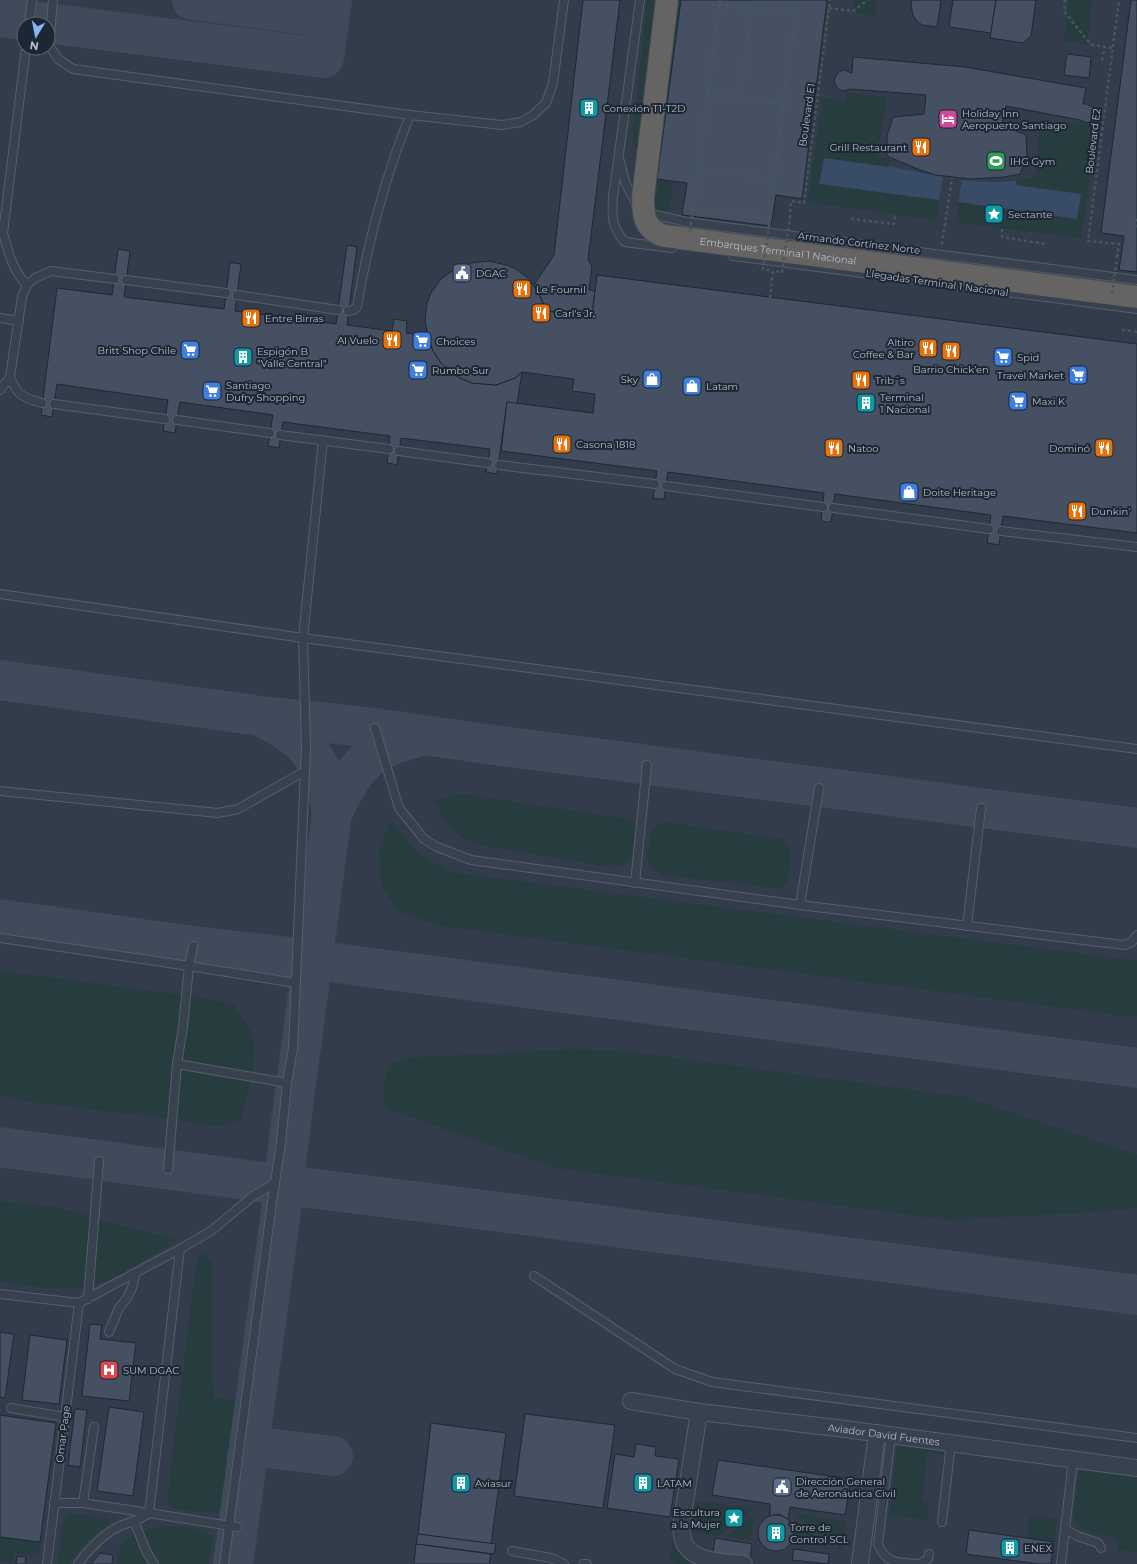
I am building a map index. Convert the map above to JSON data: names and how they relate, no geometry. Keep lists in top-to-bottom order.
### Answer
{
  "streets": {
    "highway": ["Embarques Terminal 1 Nacional"],
    "street": ["Aviador David Fuentes"],
    "lane": ["Armando Cortínez Norte", "Llegadas Terminal 1 Nacional", "Omar Page"],
    "path": ["Boulevard E1", "Boulevard E2"]
  },
  "crossings": [
    ["Boulevard E1", "Embarques Terminal 1 Nacional"],
    ["Boulevard E2", "Embarques Terminal 1 Nacional"]
  ],
  "places": {
    "building": [
      "Conexión T1-T2D",
      "Espigón B \"Valle Central\"",
      "Terminal 1 Nacional",
      "Aviasur",
      "LATAM",
      "Torre de Control SCL",
      "ENEX"
    ],
    "hotel": ["Holiday Inn Aeropuerto Santiago"],
    "restaurant": [
      "Grill Restaurant",
      "Le Fournil",
      "Carl's Jr.",
      "Entre Birras",
      "Al Vuelo",
      "Altiro Coffee & Bar",
      "Barrio Chick’en",
      "Trib´s",
      "Casona 1818",
      "Natoo",
      "Dominó",
      "Dunkin'"
    ],
    "sports": ["IHG Gym"],
    "place": ["Sectante", "Escultura a la Mujer"],
    "public building": ["DGAC", "Dirección General de Aeronáutica Civil"],
    "supermarket": [
      "Choices",
      "Britt Shop Chile",
      "Spid",
      "Rumbo Sur",
      "Travel Market",
      "Santiago Dufry Shopping",
      "Maxi K"
    ],
    "shop": ["Sky", "Latam", "Doite Heritage"],
    "hospital": ["SUM DGAC"]
  },
  "north": "bottom"
}
